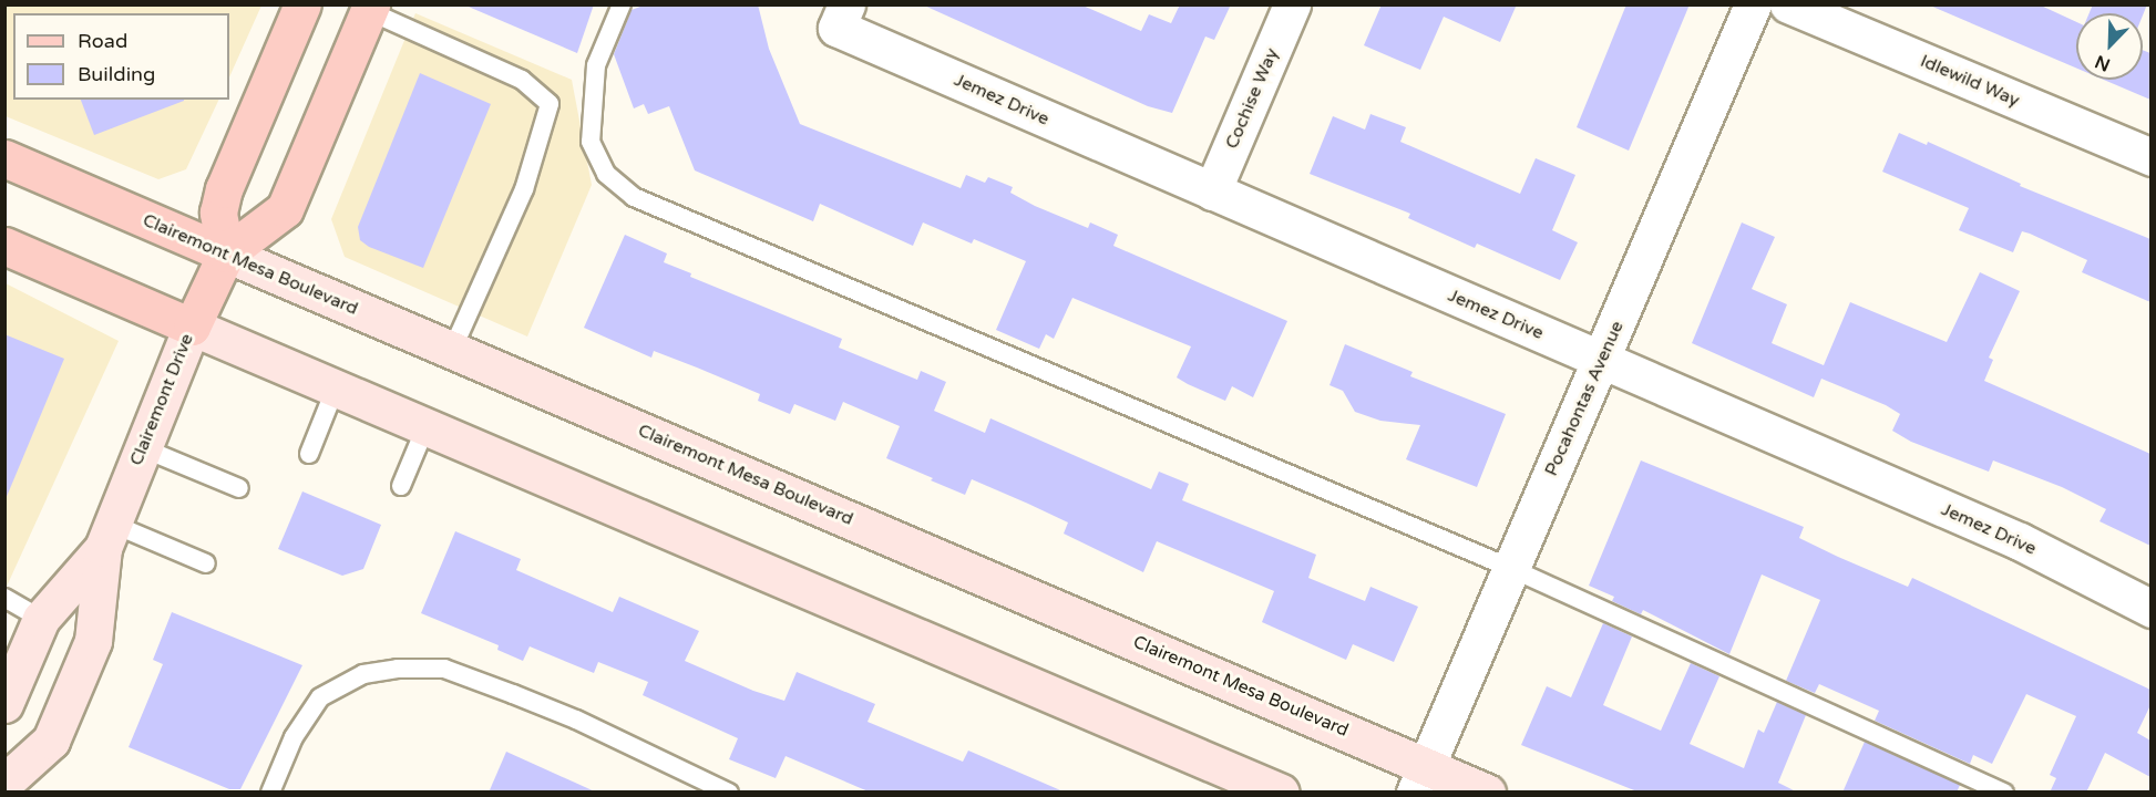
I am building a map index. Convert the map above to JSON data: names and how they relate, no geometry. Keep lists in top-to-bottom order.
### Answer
{
  "streets": {
    "main road": ["Clairemont Mesa Boulevard", "Clairemont Drive"],
    "street": [
      "Idlewild Way",
      "Cochise Way",
      "Jemez Drive",
      "Pocahontas Avenue"
    ]
  },
  "crossings": [
    ["Cochise Way", "Jemez Drive"],
    ["Jemez Drive", "Pocahontas Avenue"],
    ["Clairemont Mesa Boulevard", "Pocahontas Avenue"],
    ["Clairemont Mesa Boulevard", "Clairemont Drive"]
  ],
  "legend": ["Road", "Building"],
  "north": "bottom left"
}
